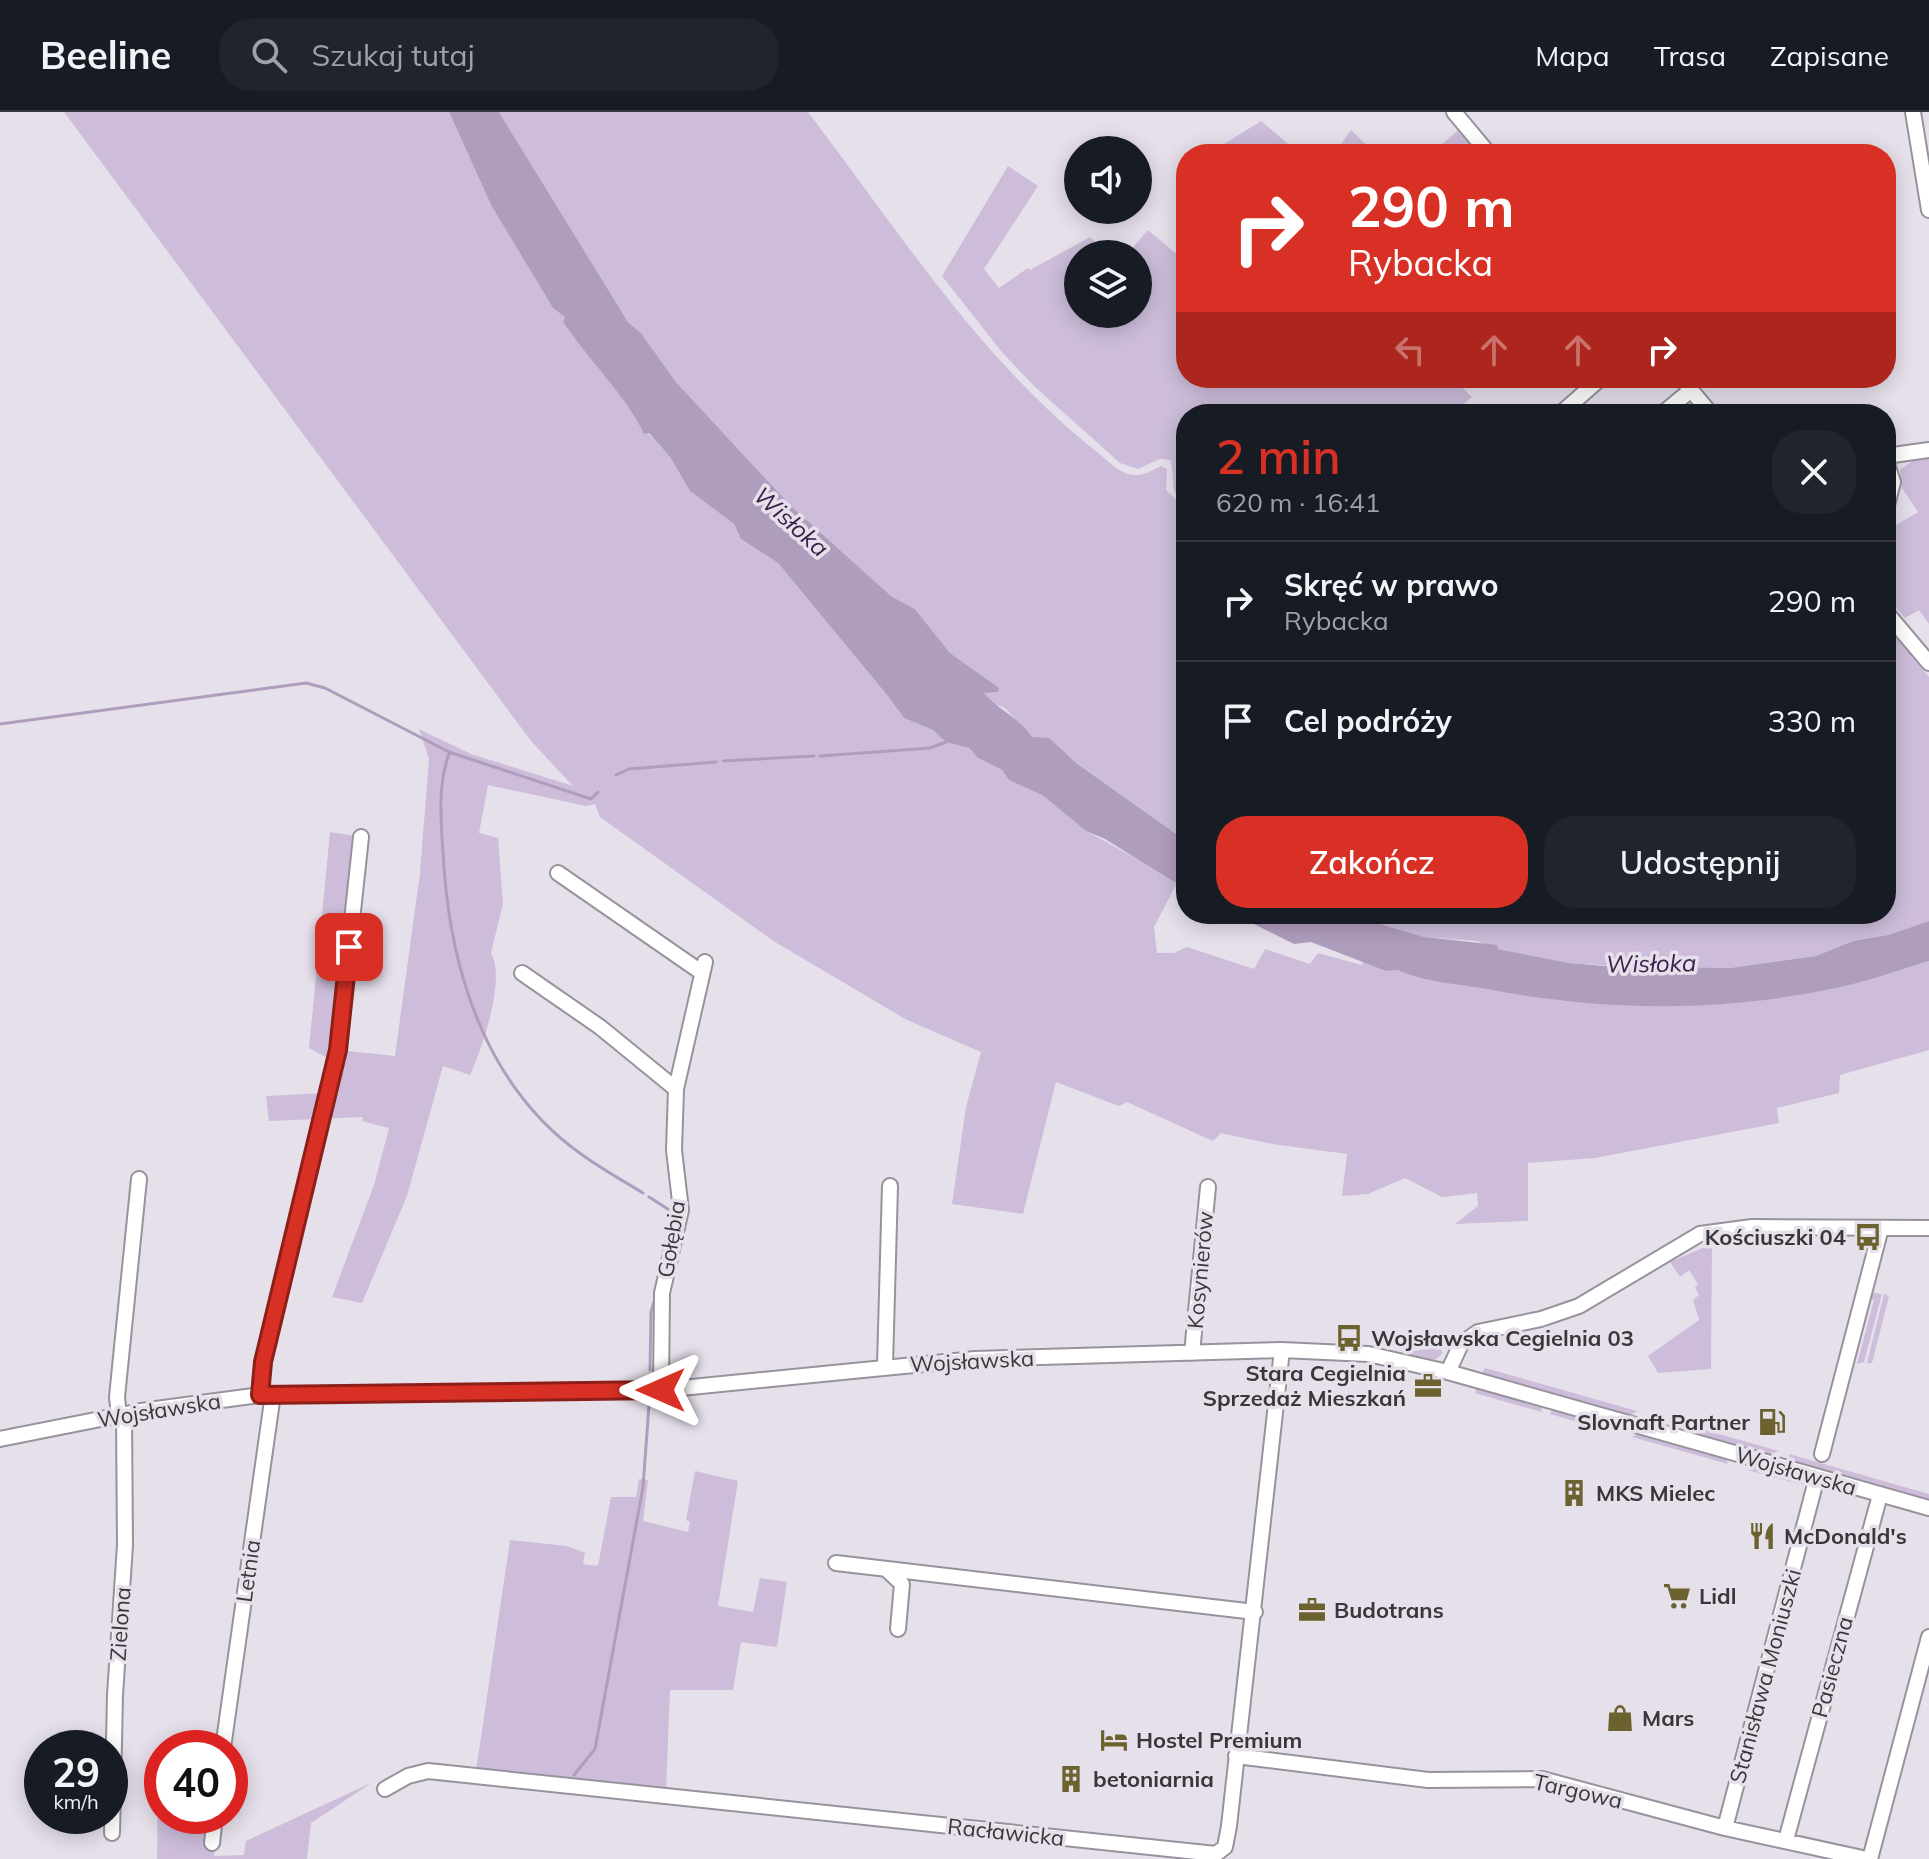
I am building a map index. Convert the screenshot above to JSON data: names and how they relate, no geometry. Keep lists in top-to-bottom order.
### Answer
{
  "streets": {
    "street": [
      "Gołębia",
      "Kosynierów",
      "Wojsławska",
      "Letnia",
      "Zielona",
      "Pasieczna",
      "Stanisława Moniuszki",
      "Targowa",
      "Racławicka"
    ]
  },
  "crossings": [
    ["Gołębia", "Wojsławska"],
    ["Kosynierów", "Wojsławska"],
    ["Wojsławska", "Letnia"],
    ["Wojsławska", "Zielona"],
    ["Wojsławska", "Pasieczna"],
    ["Wojsławska", "Stanisława Moniuszki"],
    ["Wojsławska", "Racławicka"],
    ["Pasieczna", "Targowa"],
    ["Stanisława Moniuszki", "Targowa"],
    ["Targowa", "Racławicka"]
  ],
  "water": ["Wisłoka"],
  "places": {
    "bus stop": ["Kościuszki 04", "Wojsławska Cegielnia 03"],
    "office": ["Stara Cegielnia Sprzedaż Mieszkań", "Budotrans"],
    "fuel station": ["Slovnaft Partner"],
    "building": ["MKS Mielec", "betoniarnia"],
    "restaurant": ["McDonald's"],
    "supermarket": ["Lidl"],
    "shop": ["Mars"],
    "hotel": ["Hostel Premium"]
  },
  "page": {
    "header": "Beeline",
    "search": "Szukaj tutaj",
    "nav": ["Mapa", "Trasa", "Zapisane"],
    "turn": ["290 m", "Rybacka"],
    "heading": ["2 min", "620 m · 16:41"],
    "list": [
      {
        "name": "Skręć w prawo",
        "note": "Rybacka",
        "value": "290 m"
      },
      {
        "name": "Cel podróży",
        "value": "330 m"
      }
    ],
    "buttons": ["Zakończ", "Udostępnij"],
    "speed": "29 km/h",
    "limit": "40"
  }
}
